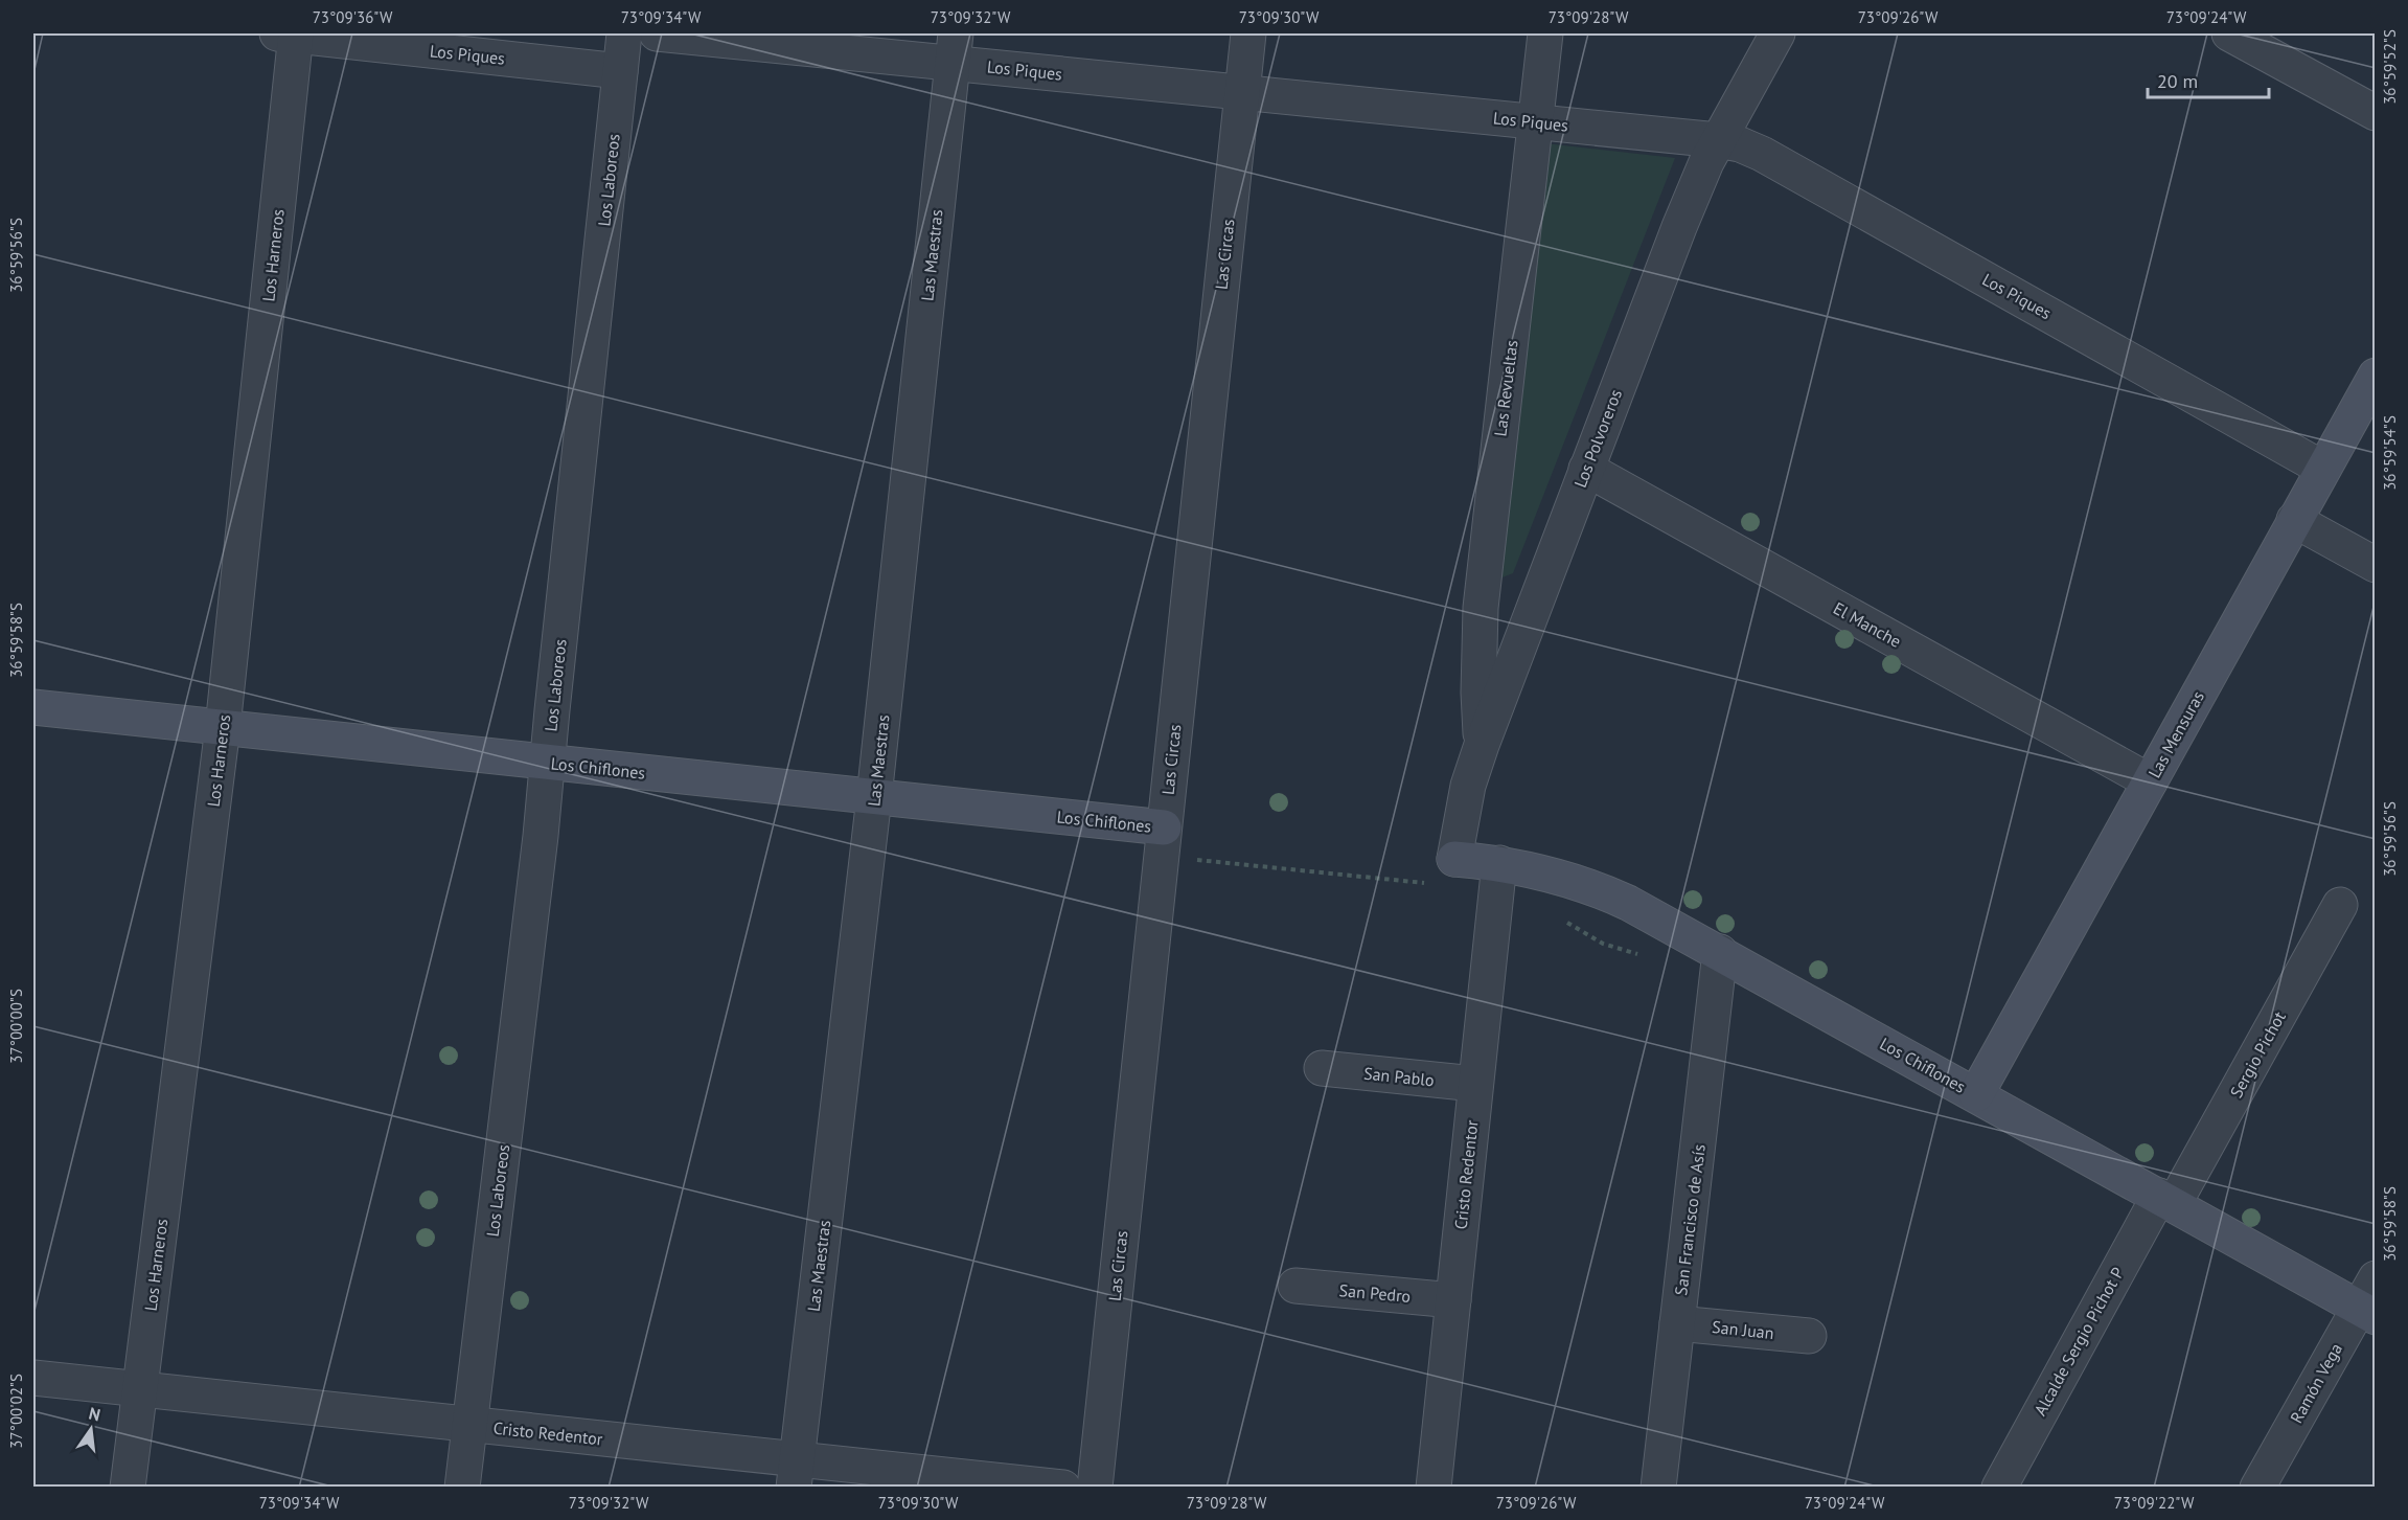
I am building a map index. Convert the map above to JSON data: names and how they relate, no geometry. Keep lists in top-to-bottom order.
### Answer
{
  "streets": {
    "street": [
      "Los Piques",
      "Los Laboreos",
      "Las Circas",
      "Los Harneros",
      "Las Maestras",
      "Las Revueltas",
      "Los Polvoreros",
      "El Manche",
      "Las Mensuras",
      "Los Chiflones",
      "Sergio Pichot",
      "San Pablo",
      "Cristo Redentor",
      "San Francisco de Asís",
      "San Pedro",
      "San Juan",
      "Alcalde Sergio Pichot P",
      "Ramón Vega"
    ]
  },
  "crossings": [
    ["Los Piques", "Los Laboreos"],
    ["Los Piques", "Las Circas"],
    ["Los Piques", "Los Harneros"],
    ["Los Piques", "Las Maestras"],
    ["Los Piques", "Las Revueltas"],
    ["Los Piques", "Los Polvoreros"],
    ["Los Piques", "Las Mensuras"],
    ["Los Laboreos", "Los Chiflones"],
    ["Los Laboreos", "Cristo Redentor"],
    ["Las Circas", "Los Chiflones"],
    ["Los Harneros", "Los Chiflones"],
    ["Los Harneros", "Cristo Redentor"],
    ["Las Maestras", "Los Chiflones"],
    ["Las Maestras", "Cristo Redentor"],
    ["Las Revueltas", "Los Polvoreros"],
    ["Los Polvoreros", "El Manche"],
    ["Los Polvoreros", "Los Chiflones"],
    ["El Manche", "Las Mensuras"],
    ["Las Mensuras", "Los Chiflones"],
    ["Los Chiflones", "Sergio Pichot"],
    ["Los Chiflones", "Cristo Redentor"],
    ["Los Chiflones", "San Francisco de Asís"],
    ["Los Chiflones", "Alcalde Sergio Pichot P"],
    ["Los Chiflones", "Ramón Vega"],
    ["Sergio Pichot", "Alcalde Sergio Pichot P"],
    ["San Pablo", "Cristo Redentor"],
    ["Cristo Redentor", "San Pedro"],
    ["San Francisco de Asís", "San Juan"]
  ],
  "scale_bar": "20 m",
  "north": "top",
  "coordinates": [
    "73°09'36\"W",
    "73°09'34\"W",
    "73°09'32\"W",
    "73°09'30\"W",
    "73°09'28\"W",
    "73°09'26\"W",
    "73°09'24\"W",
    "36°59'52\"S",
    "36°59'56\"S",
    "36°59'54\"S",
    "36°59'58\"S",
    "37°00'00\"S",
    "37°00'02\"S",
    "73°09'22\"W"
  ]
}
